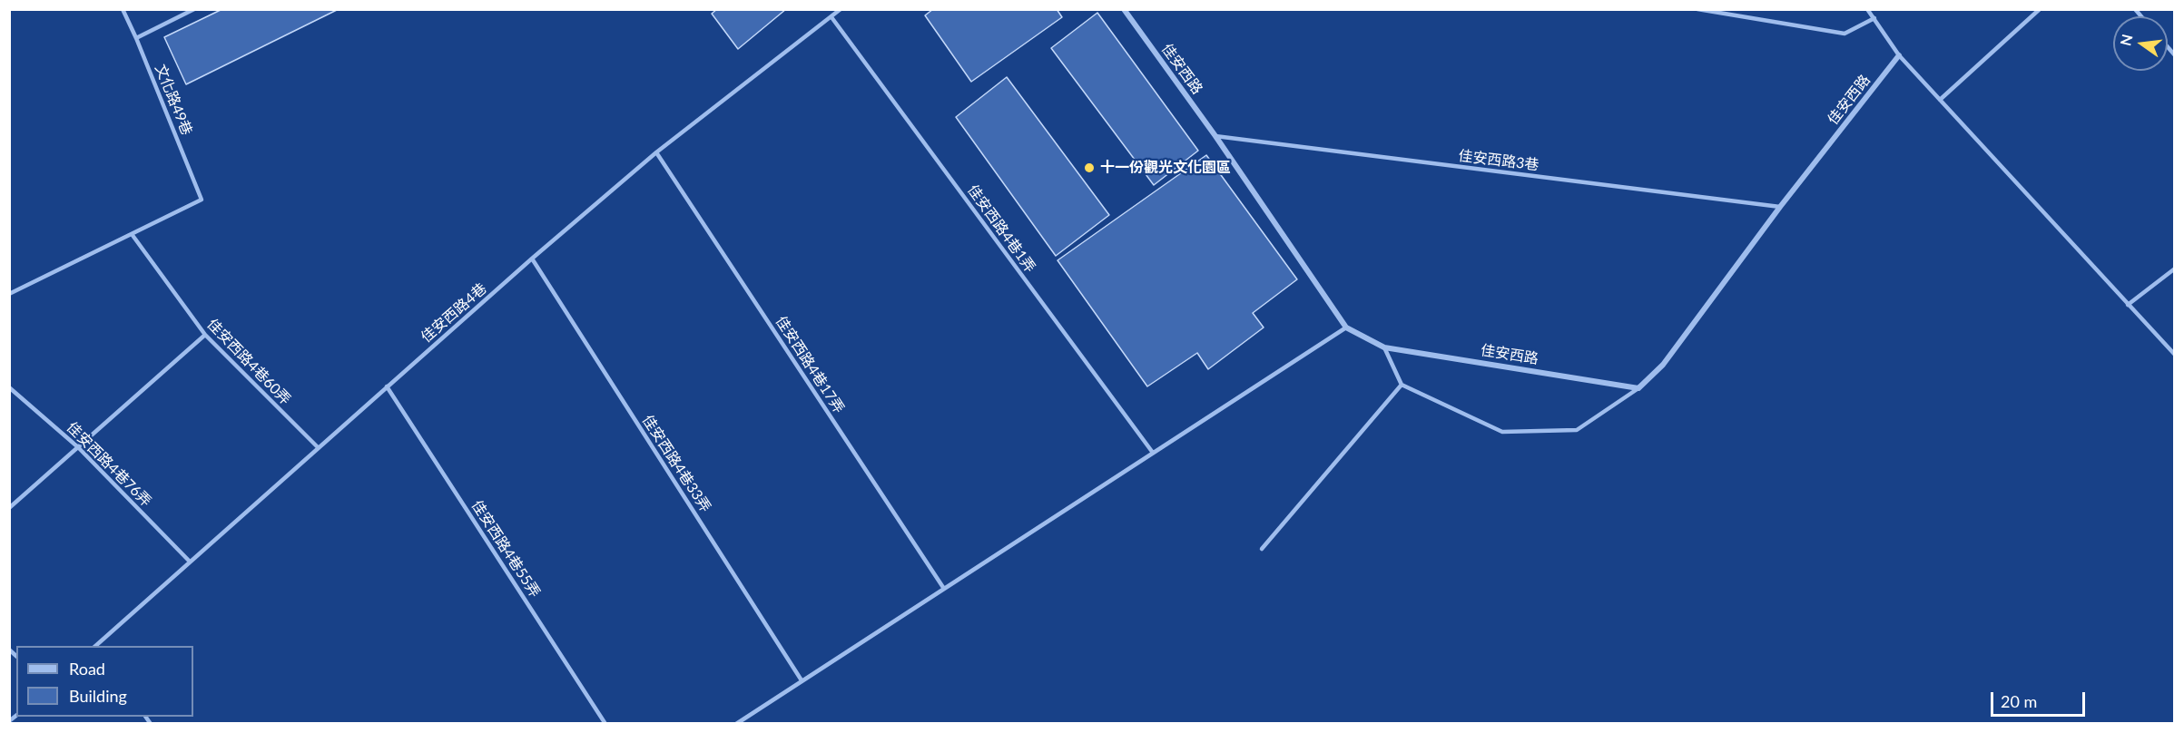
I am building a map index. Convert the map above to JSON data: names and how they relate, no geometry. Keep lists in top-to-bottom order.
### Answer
{
  "streets": {
    "street": ["佳安西路"],
    "lane": [
      "文化路49巷",
      "佳安西路3巷",
      "佳安西路4巷1弄",
      "佳安西路4巷",
      "佳安西路4巷60弄",
      "佳安西路4巷17弄",
      "佳安西路4巷33弄",
      "佳安西路4巷76弄",
      "佳安西路4巷55弄"
    ]
  },
  "crossings": [
    ["佳安西路", "佳安西路3巷"],
    ["文化路49巷", "佳安西路4巷60弄"],
    ["佳安西路4巷1弄", "佳安西路4巷"],
    ["佳安西路4巷", "佳安西路4巷60弄"],
    ["佳安西路4巷", "佳安西路4巷17弄"],
    ["佳安西路4巷", "佳安西路4巷33弄"],
    ["佳安西路4巷", "佳安西路4巷76弄"],
    ["佳安西路4巷", "佳安西路4巷55弄"]
  ],
  "places": ["十一份觀光文化園區"],
  "legend": ["Road", "Building"],
  "scale_bar": "20 m",
  "north": "left"
}
